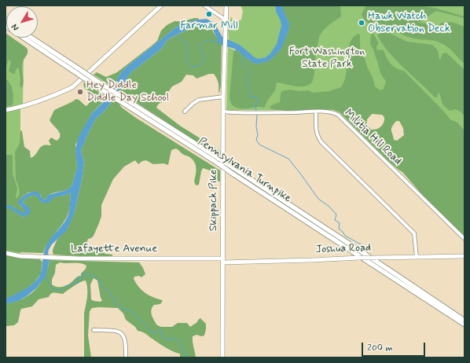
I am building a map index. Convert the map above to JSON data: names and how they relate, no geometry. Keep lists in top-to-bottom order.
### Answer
{
  "streets": {
    "highway": ["Pennsylvania Turnpike"],
    "main road": ["Skippack Pike", "Lafayette Avenue", "Joshua Road"],
    "street": ["Militia Hill Road"]
  },
  "crossings": [
    ["Militia Hill Road", "Skippack Pike"],
    ["Skippack Pike", "Lafayette Avenue"],
    ["Skippack Pike", "Joshua Road"],
    ["Lafayette Avenue", "Joshua Road"]
  ],
  "parks": ["Fort Washington State Park"],
  "places": ["Farmar Mill", "Hawk Watch Observation Deck", "Hey Diddle Diddle Day School"],
  "scale_bar": "200 m",
  "north": "bottom left"
}
